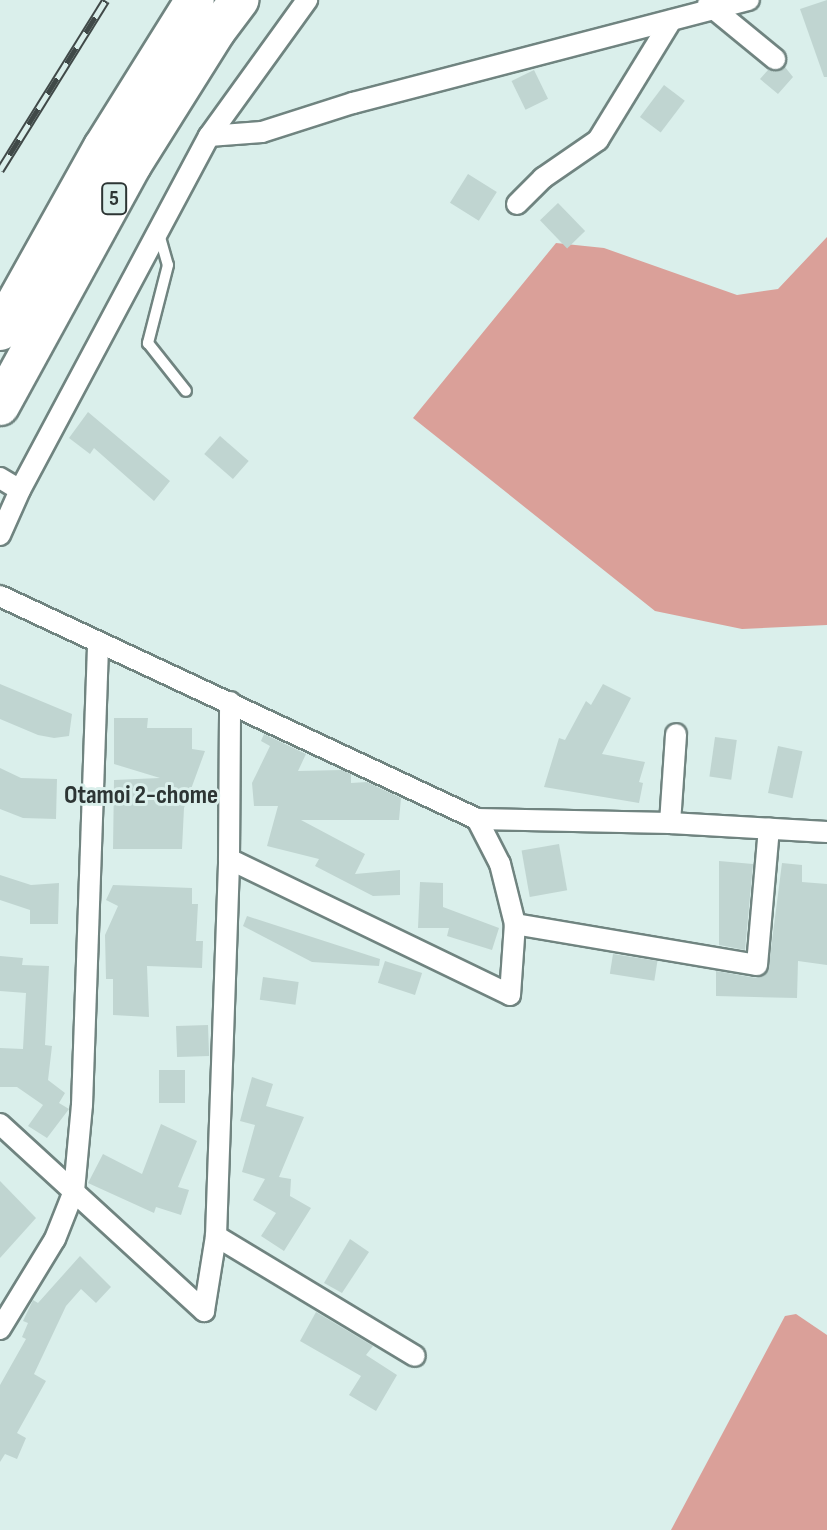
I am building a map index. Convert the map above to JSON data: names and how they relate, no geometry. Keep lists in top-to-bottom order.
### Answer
{
  "streets": {
    "highway": ["5"]
  },
  "districts": ["Otamoi 2-chome"]
}
